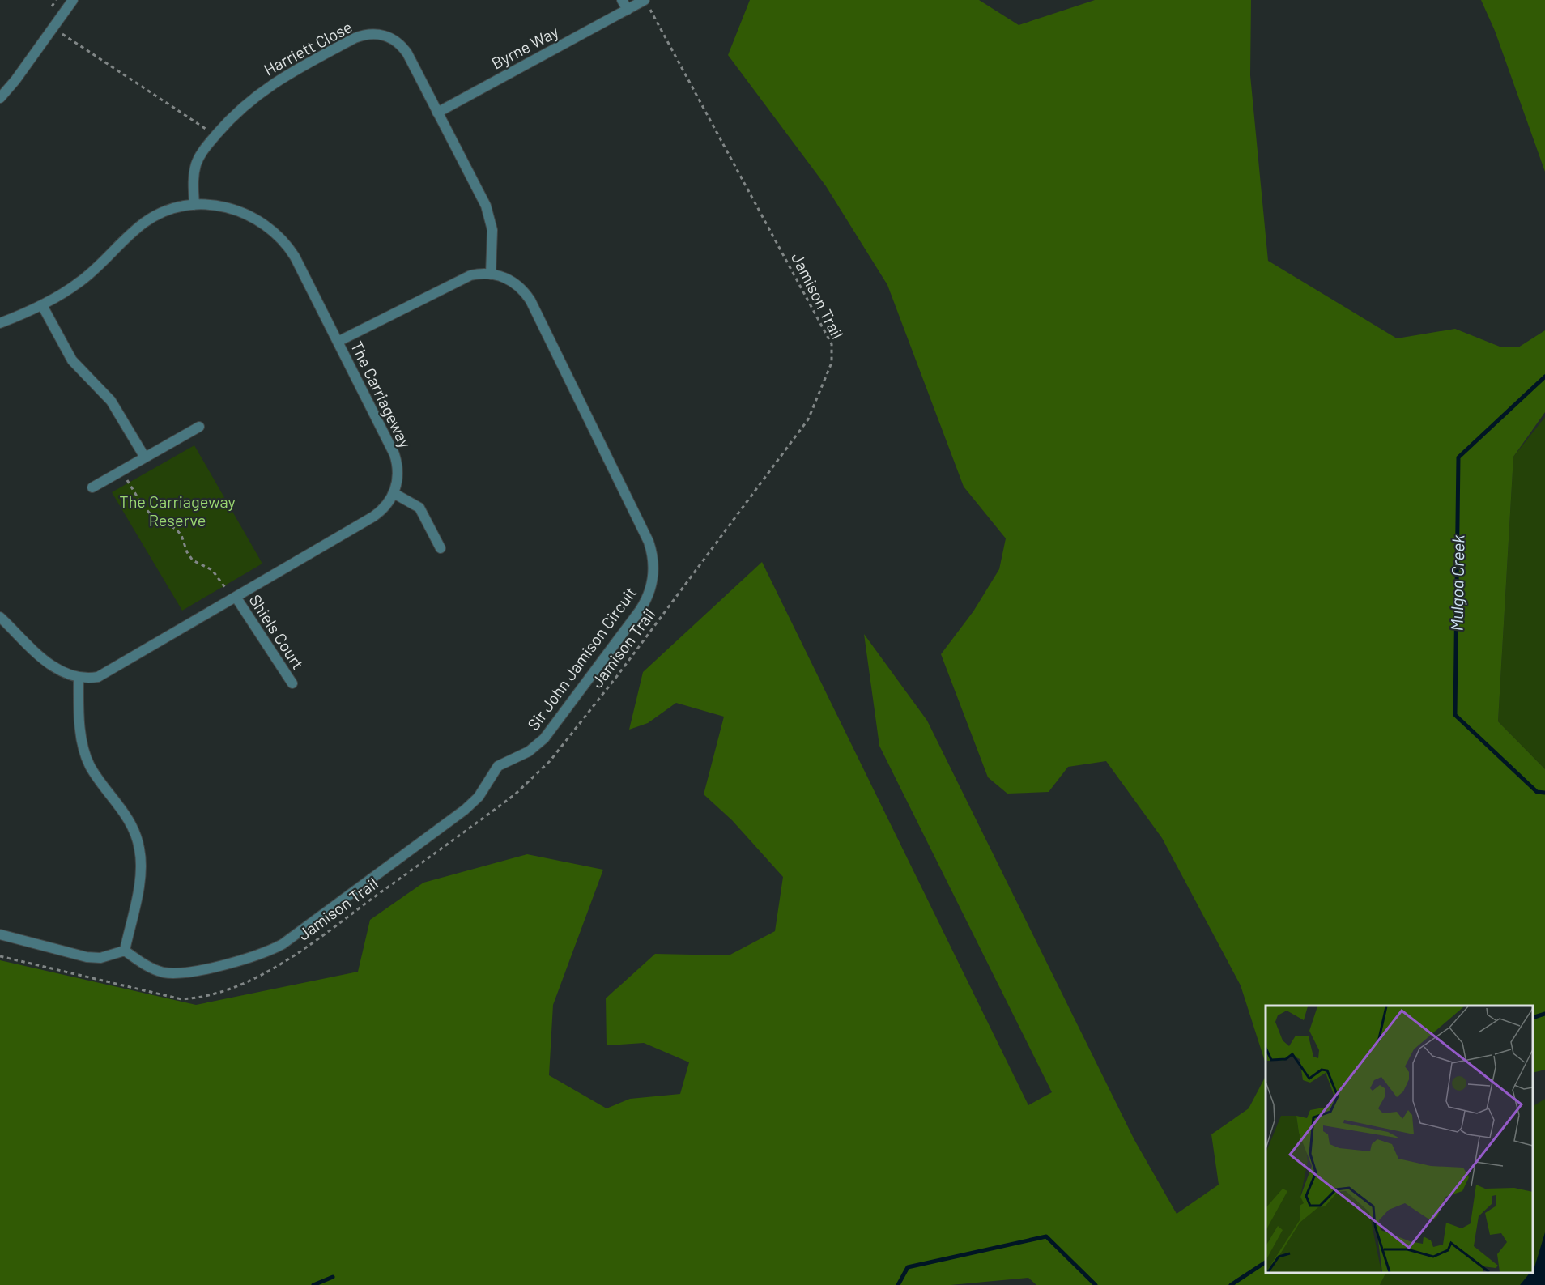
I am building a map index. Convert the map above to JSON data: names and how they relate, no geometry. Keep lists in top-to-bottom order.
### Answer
{
  "streets": {
    "street": [
      "Byrne Way",
      "Harriett Close",
      "The Carriageway",
      "Shiels Court",
      "Sir John Jamison Circuit"
    ],
    "path": ["Jamison Trail"]
  },
  "crossings": [
    ["Byrne Way", "Harriett Close"],
    ["Byrne Way", "Jamison Trail"],
    ["Harriett Close", "The Carriageway"],
    ["Harriett Close", "Sir John Jamison Circuit"],
    ["The Carriageway", "Shiels Court"],
    ["The Carriageway", "Sir John Jamison Circuit"]
  ],
  "water": ["Mulgoa Creek"],
  "parks": ["The Carriageway Reserve"]
}
